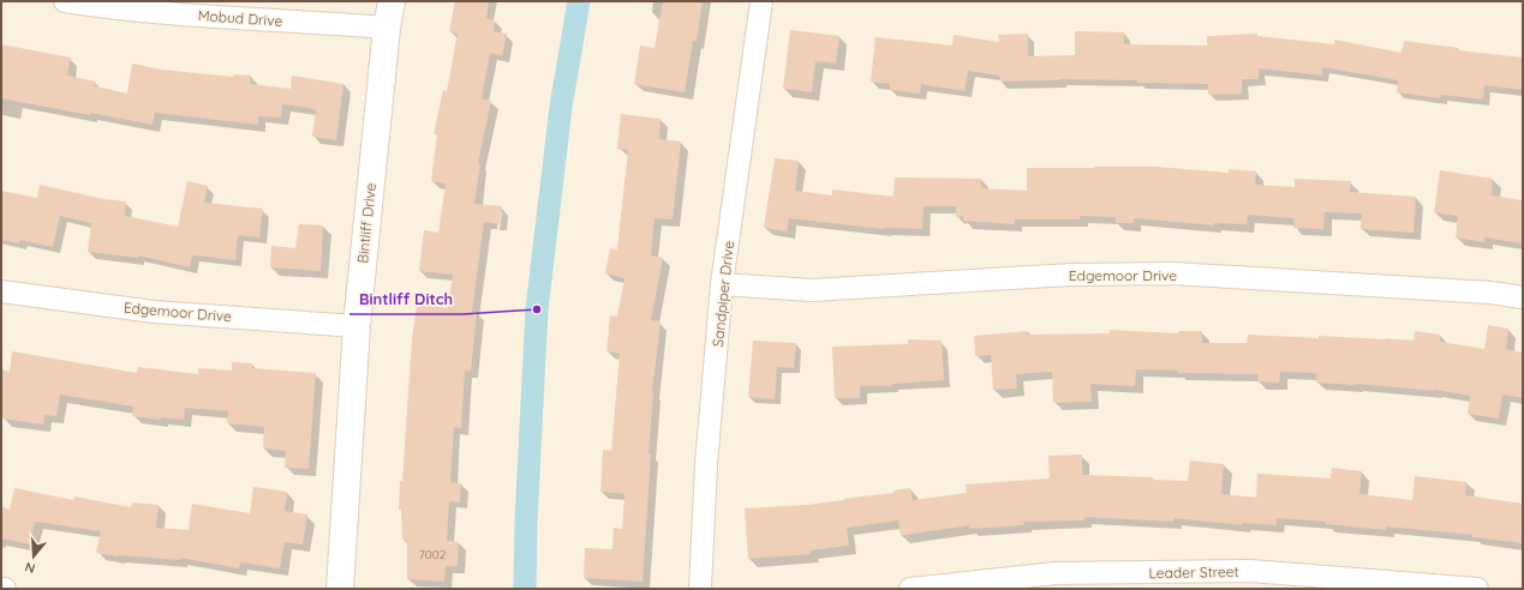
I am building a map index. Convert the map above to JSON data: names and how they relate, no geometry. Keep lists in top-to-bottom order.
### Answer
{
  "streets": {
    "street": [
      "Mobud Drive",
      "Bintliff Drive",
      "Edgemoor Drive",
      "Sandpiper Drive",
      "Leader Street"
    ]
  },
  "crossings": [
    ["Mobud Drive", "Bintliff Drive"],
    ["Bintliff Drive", "Edgemoor Drive"],
    ["Edgemoor Drive", "Sandpiper Drive"]
  ],
  "places": ["Bintliff Ditch"],
  "house_numbers": ["7002"],
  "north": "bottom"
}
